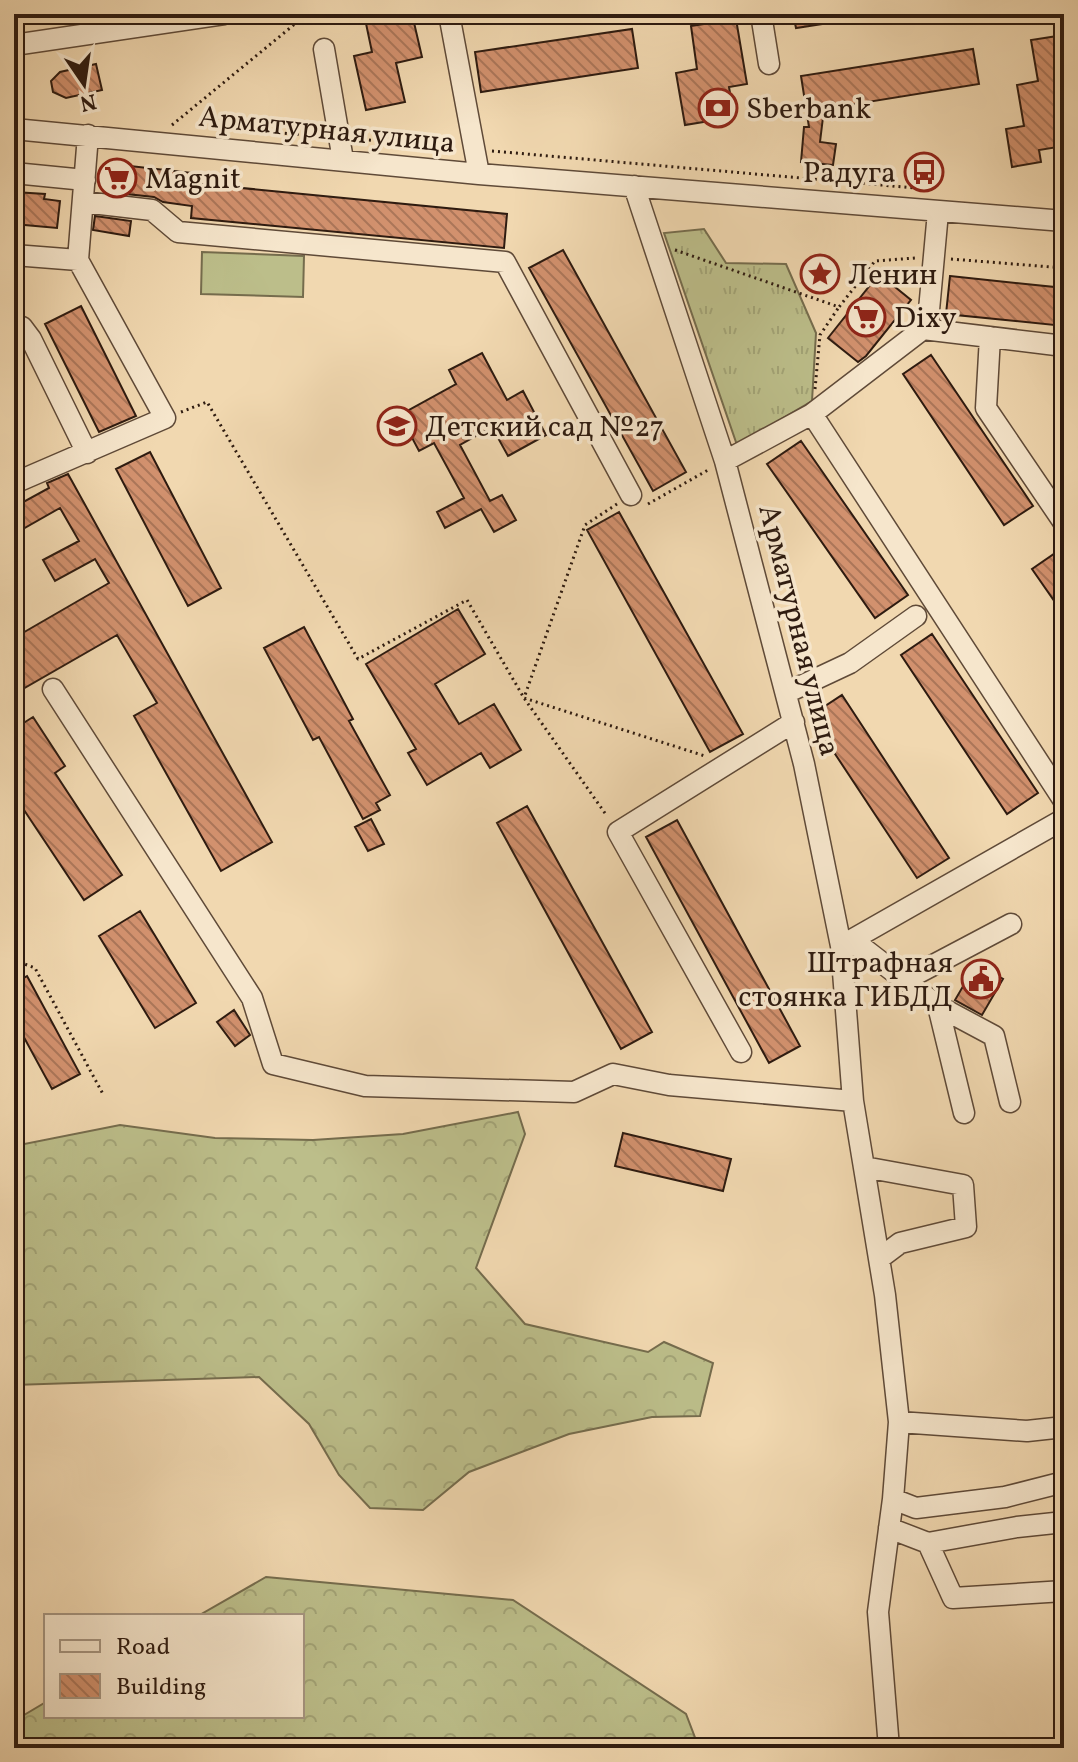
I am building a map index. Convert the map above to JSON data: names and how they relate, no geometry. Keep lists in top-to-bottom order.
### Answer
{
  "streets": {
    "street": ["Арматурная улица"]
  },
  "places": {
    "bank": ["Sberbank"],
    "bus stop": ["Радуга"],
    "supermarket": ["Magnit", "Dixy"],
    "place": ["Ленин"],
    "school or university": ["Детский сад №27"],
    "public building": ["Штрафная стоянка ГИБДД"]
  },
  "legend": ["Road", "Building"],
  "north": "bottom"
}
